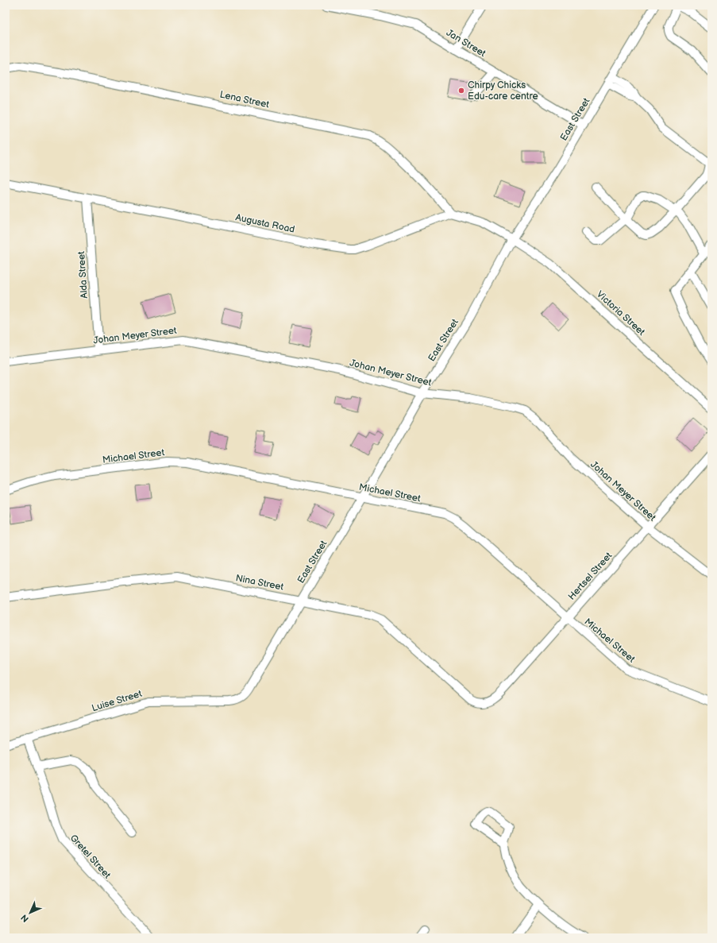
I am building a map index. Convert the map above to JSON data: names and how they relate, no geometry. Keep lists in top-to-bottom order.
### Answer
{
  "streets": {
    "street": [
      "Jan Street",
      "Lena Street",
      "East Street",
      "Augusta Road",
      "Alda Street",
      "Victoria Street",
      "Johan Meyer Street",
      "Michael Street",
      "Hertsel Street",
      "Nina Street",
      "Luise Street",
      "Gretel Street"
    ]
  },
  "crossings": [
    ["Jan Street", "East Street"],
    ["Lena Street", "Augusta Road"],
    ["East Street", "Victoria Street"],
    ["East Street", "Johan Meyer Street"],
    ["East Street", "Michael Street"],
    ["East Street", "Nina Street"],
    ["East Street", "Luise Street"],
    ["Augusta Road", "Alda Street"],
    ["Alda Street", "Johan Meyer Street"],
    ["Johan Meyer Street", "Hertsel Street"],
    ["Michael Street", "Hertsel Street"],
    ["Hertsel Street", "Nina Street"],
    ["Luise Street", "Gretel Street"]
  ],
  "places": ["Chirpy Chicks Edu-care centre"],
  "north": "bottom left"
}
